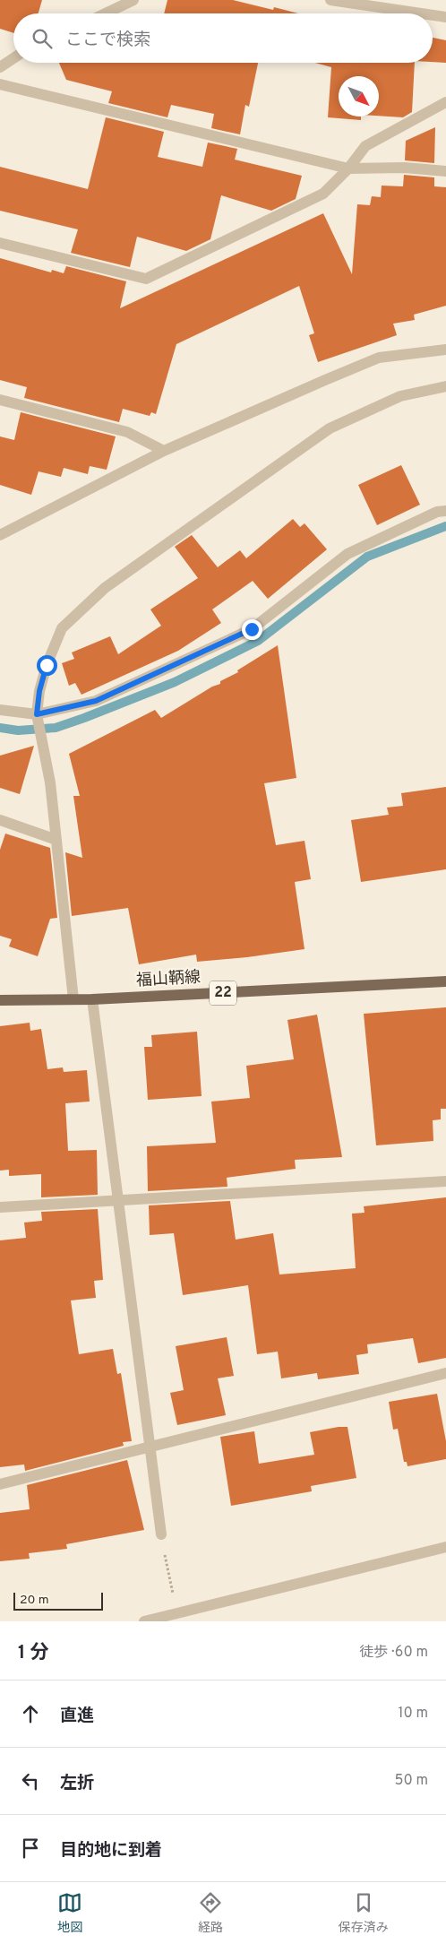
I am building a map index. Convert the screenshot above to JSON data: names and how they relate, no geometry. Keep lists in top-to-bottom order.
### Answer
{
  "streets": {
    "main road": ["福山鞆線", "22"]
  },
  "scale_bar": "20 m",
  "north": "bottom right",
  "page": {
    "search": "ここで検索",
    "scale": "20 m",
    "heading": ["1 分", "徒歩 · 60 m"],
    "list": [
      ["直進", "10 m"],
      ["左折", "50 m"],
      "目的地に到着"
    ],
    "nav": ["地図", "経路", "保存済み"]
  }
}
